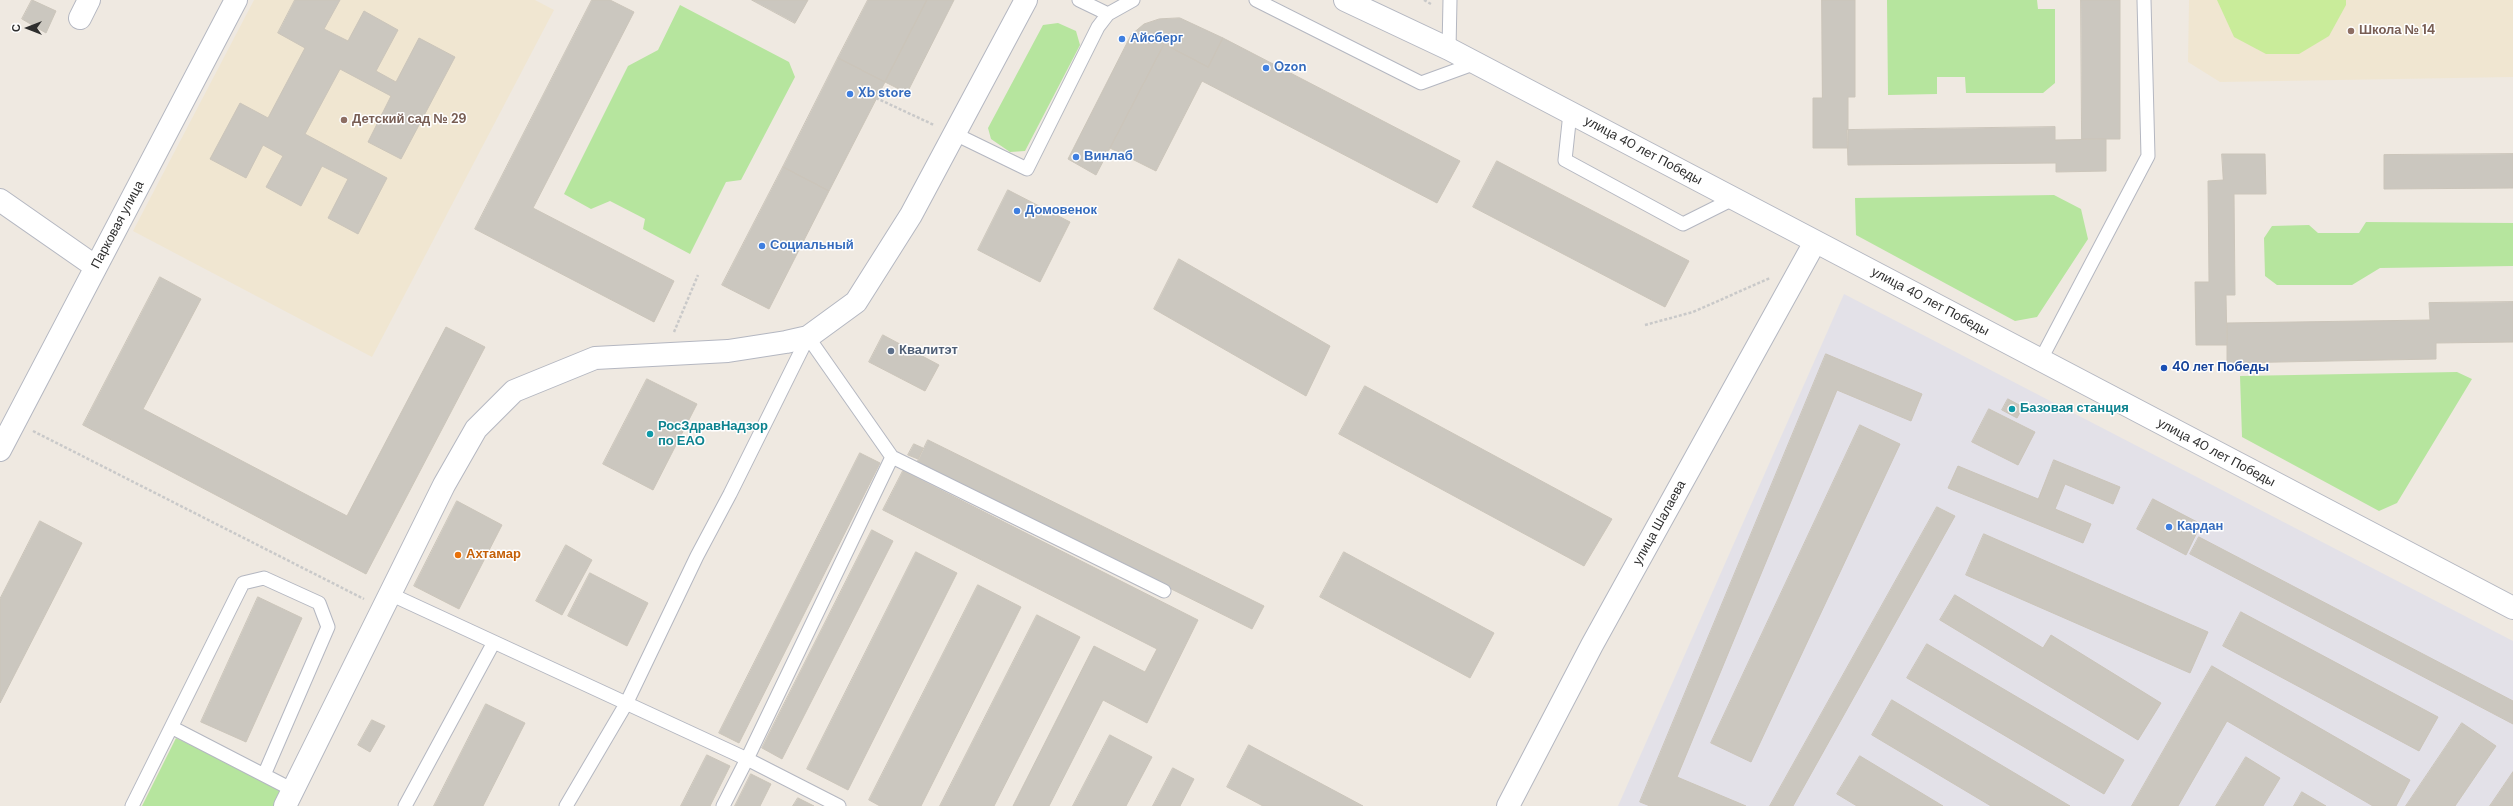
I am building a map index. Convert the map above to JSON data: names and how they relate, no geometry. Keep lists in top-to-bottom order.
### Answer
{
  "streets": {
    "street": ["улица 40 лет Победы", "Парковая улица", "улица Шалаева"]
  },
  "crossings": [
    ["улица 40 лет Победы", "улица Шалаева"]
  ],
  "places": [
    "Школа № 14",
    "Айсберг",
    "Ozon",
    "Xb store",
    "Детский сад № 29",
    "Винлаб",
    "Домовенок",
    "Социальный",
    "Квалитэт",
    "40 лет Победы",
    "Базовая станция",
    "РосЗдравНадзор по ЕАО",
    "Кардан",
    "Ахтамар"
  ],
  "north": "left"
}
